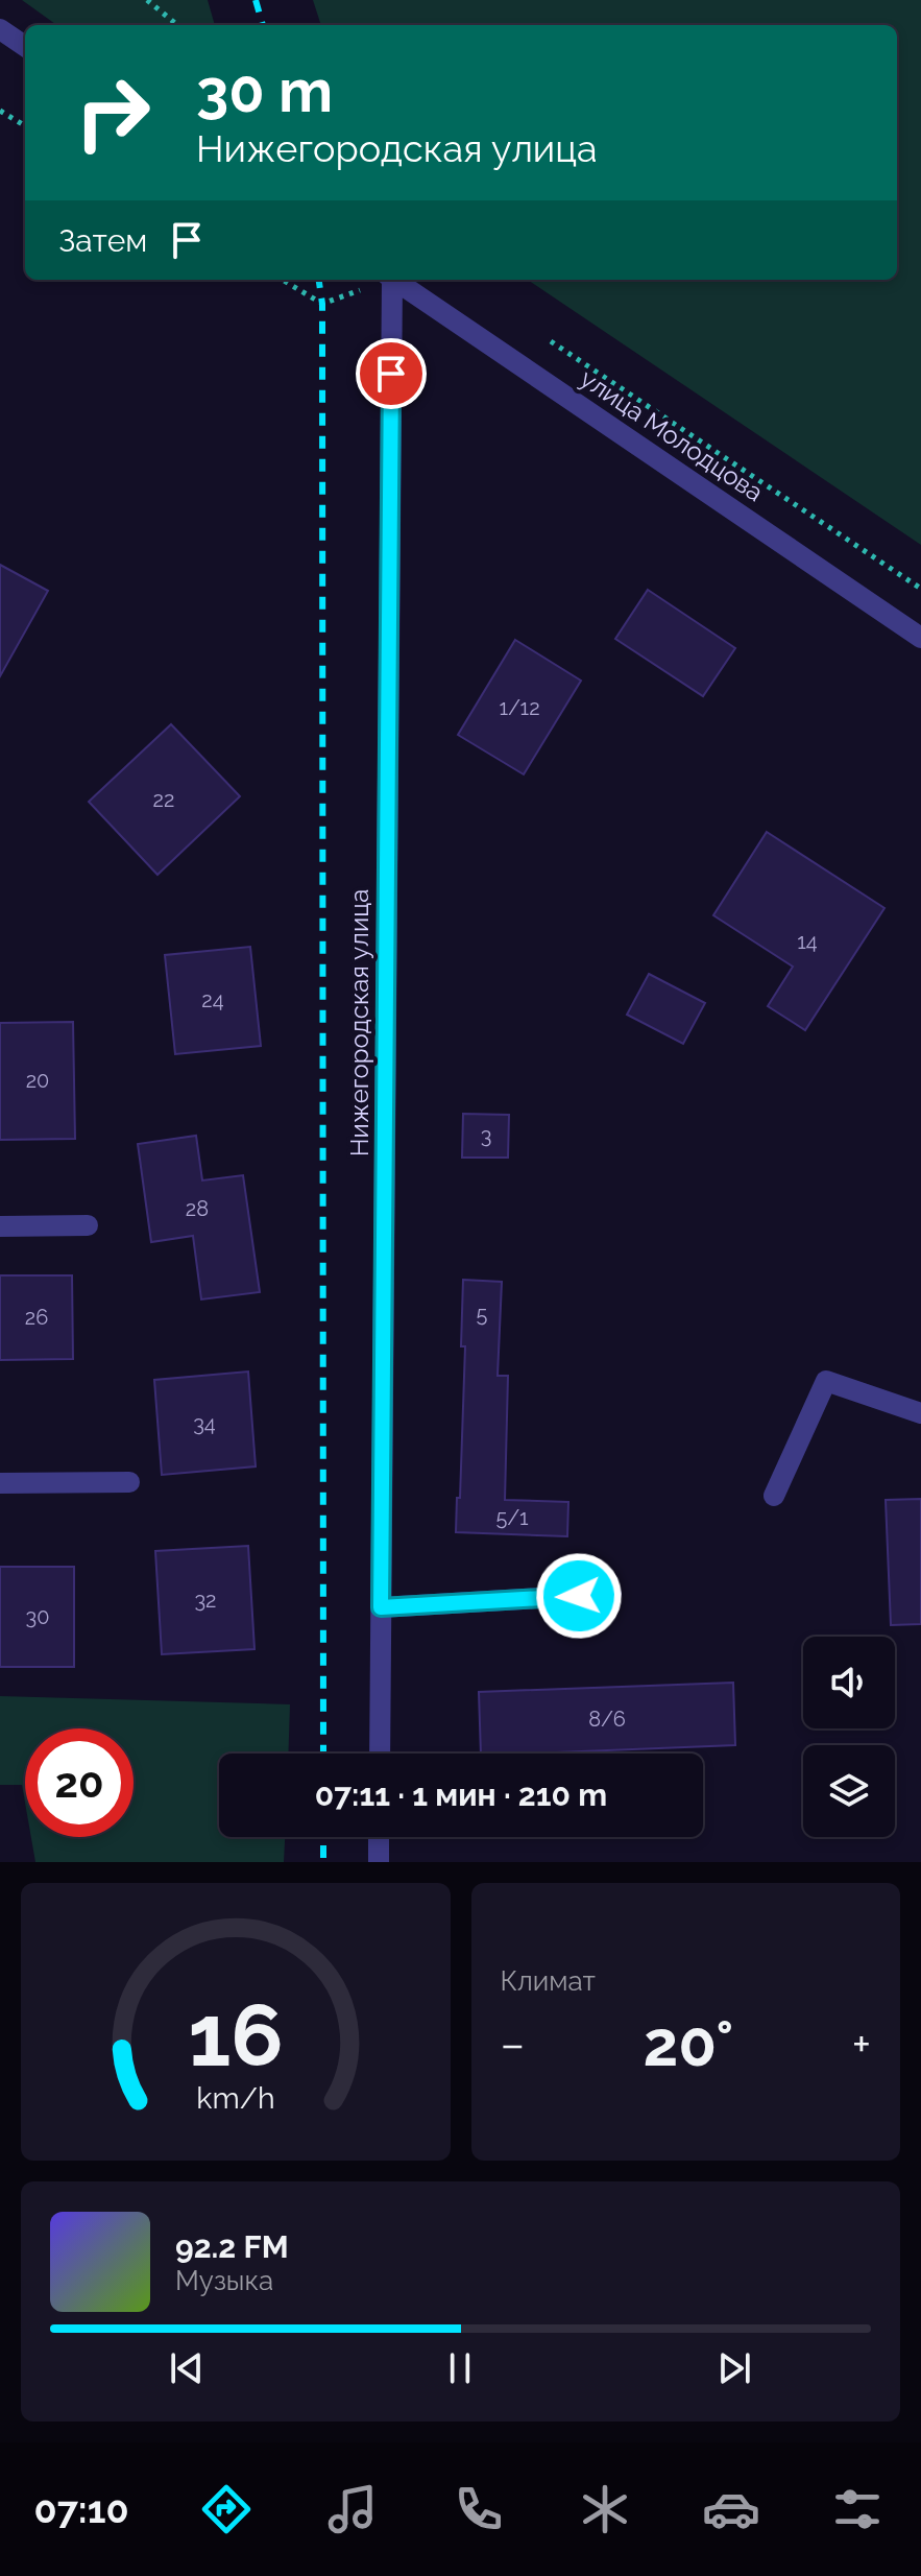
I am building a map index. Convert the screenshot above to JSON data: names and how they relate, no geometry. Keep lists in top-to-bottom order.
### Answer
{
  "streets": {
    "street": ["улица Молодцова", "Нижегородская улица"]
  },
  "house_numbers": [
    "1/12",
    "22",
    "14",
    "24",
    "20",
    "3",
    "28",
    "5",
    "26",
    "34",
    "5/1",
    "32",
    "30",
    "8/6"
  ],
  "page": {
    "turn": ["30 m", "Нижегородская улица"],
    "then": "Затем",
    "limit": "20",
    "trip": "07:11 · 1 мин · 210 m",
    "tile": "Климат",
    "heat": ["−", "20°", "+"],
    "song": ["92.2 FM", "Музыка"],
    "tabs": "07:10",
    "gauge": ["16", "km/h"]
  }
}
